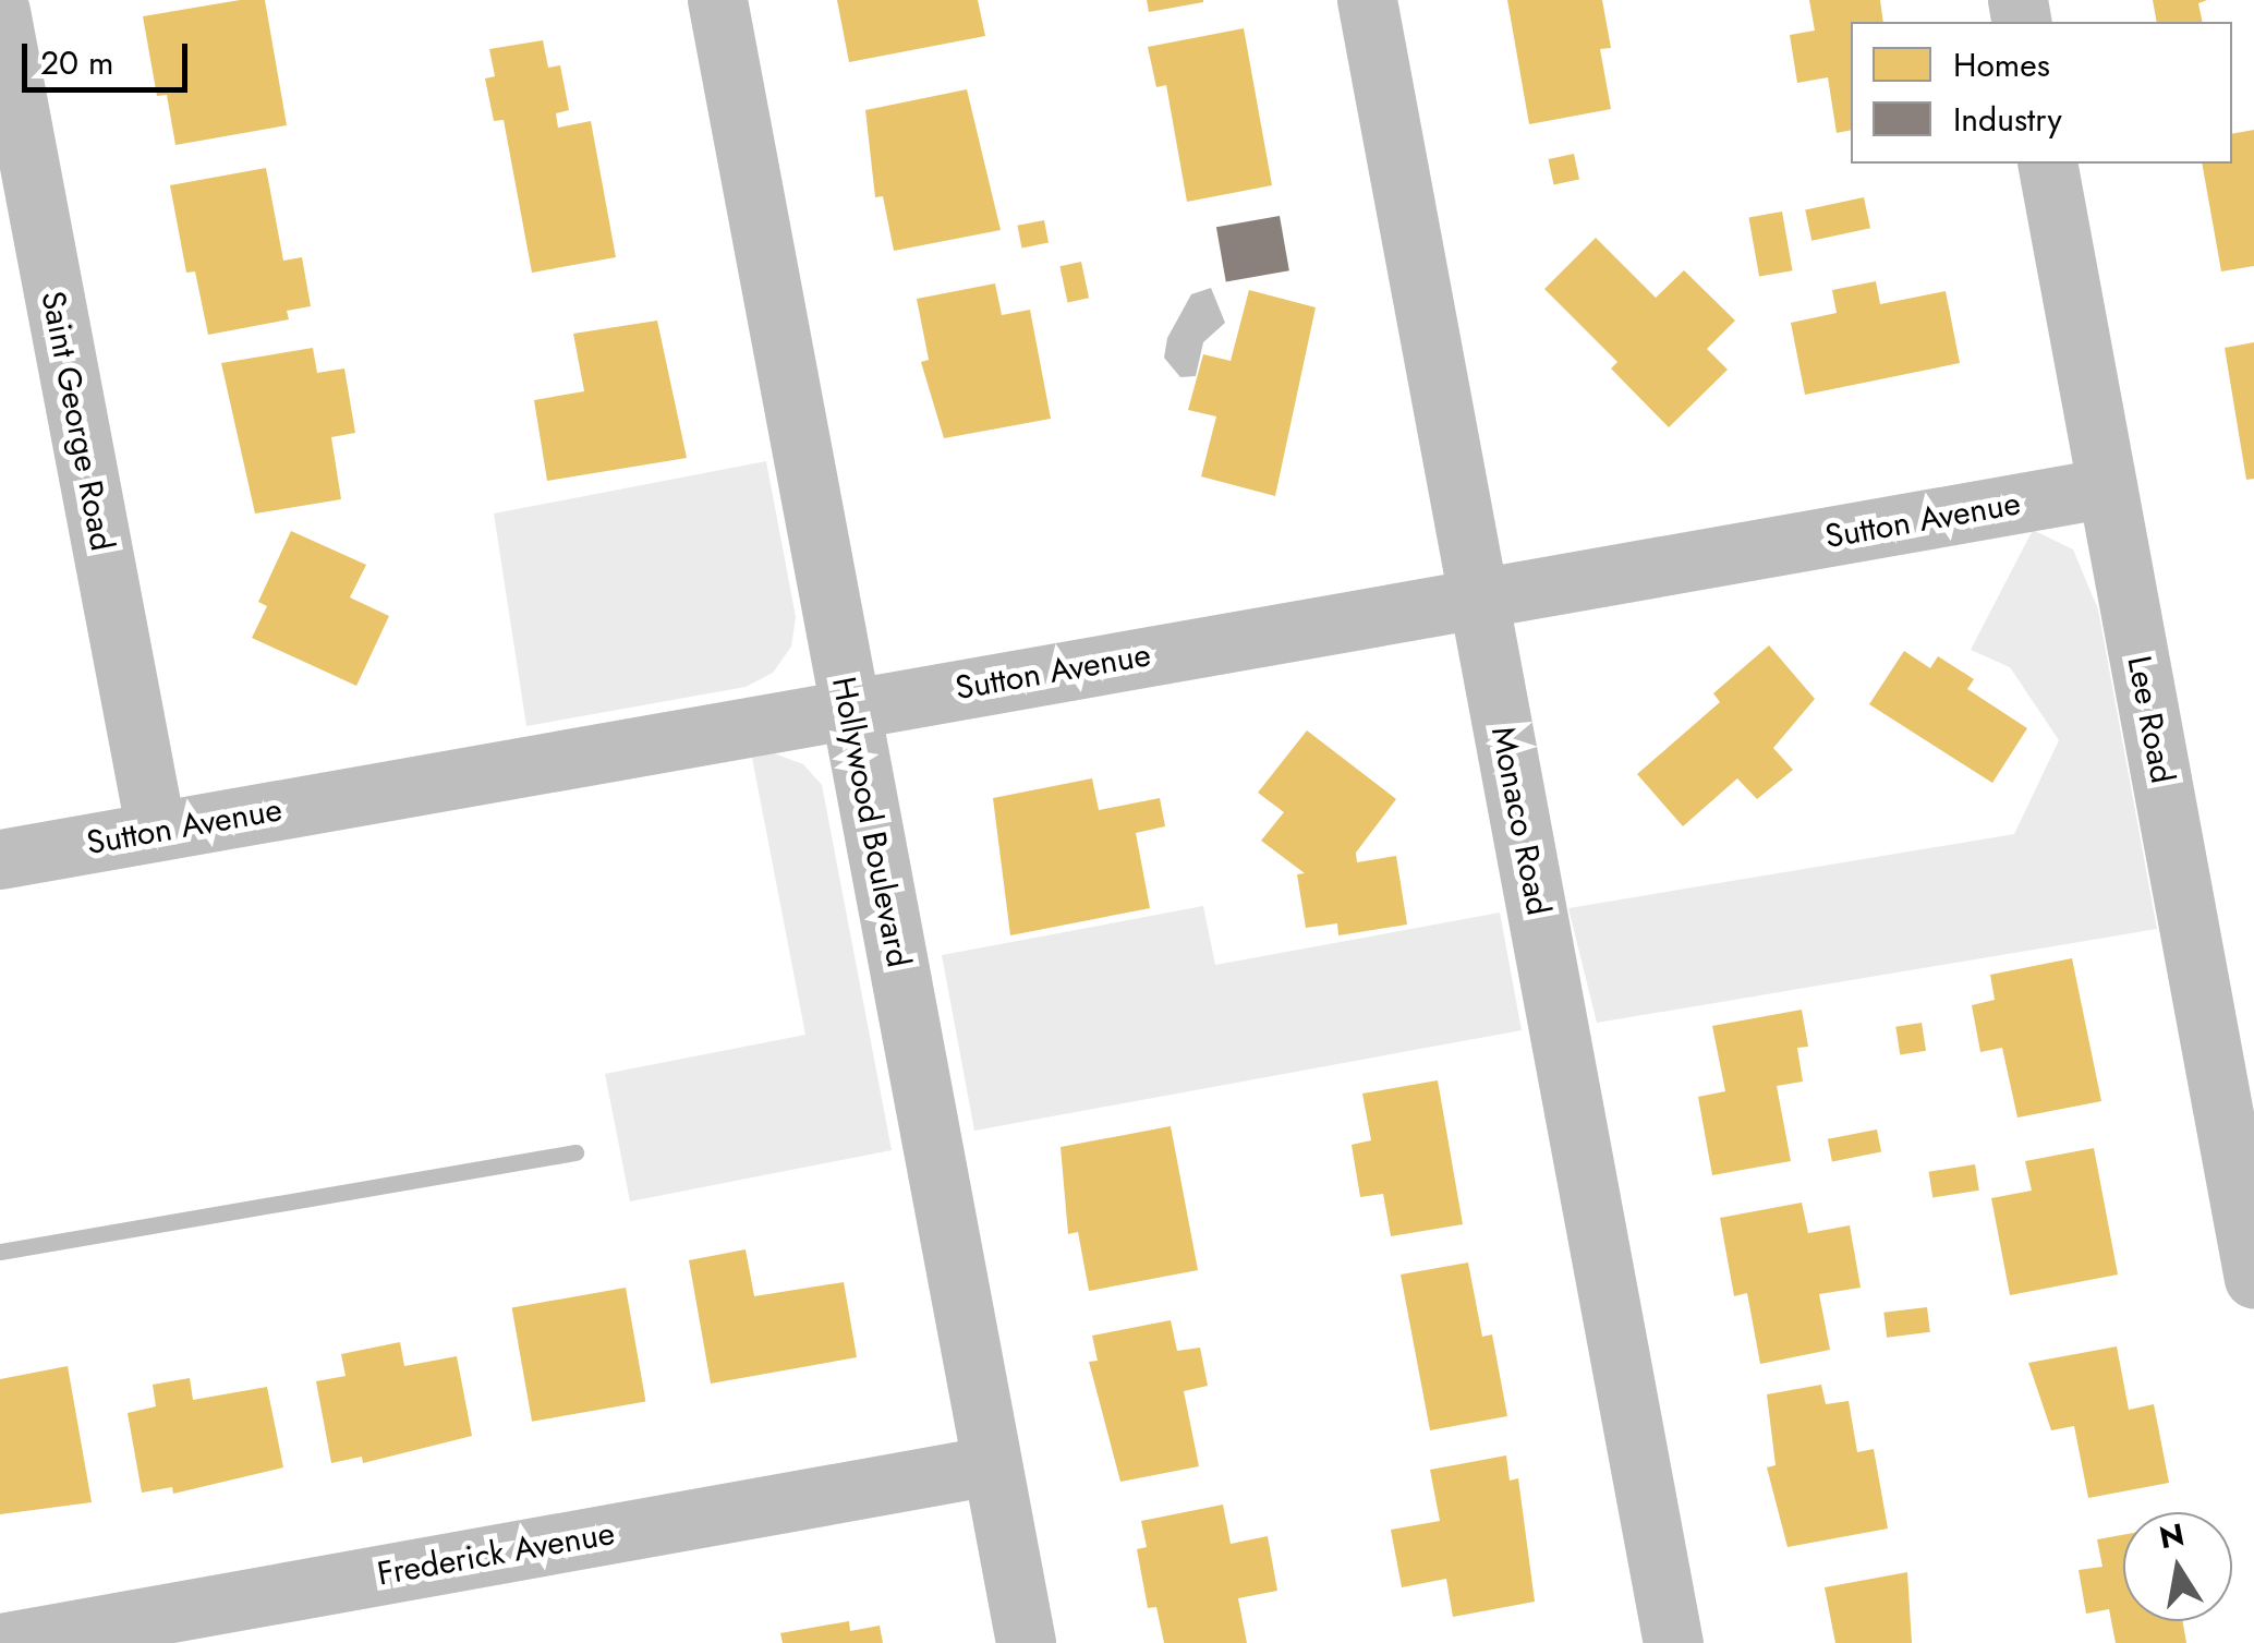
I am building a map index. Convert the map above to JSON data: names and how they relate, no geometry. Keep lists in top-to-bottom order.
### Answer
{
  "streets": {
    "street": [
      "Saint George Road",
      "Sutton Avenue",
      "Lee Road",
      "Monaco Road",
      "Hollywood Boulevard",
      "Frederick Avenue"
    ]
  },
  "crossings": [
    ["Saint George Road", "Sutton Avenue"],
    ["Sutton Avenue", "Lee Road"],
    ["Sutton Avenue", "Monaco Road"],
    ["Sutton Avenue", "Hollywood Boulevard"],
    ["Hollywood Boulevard", "Frederick Avenue"]
  ],
  "legend": ["Homes", "Industry"],
  "scale_bar": "20 m",
  "north": "top"
}
